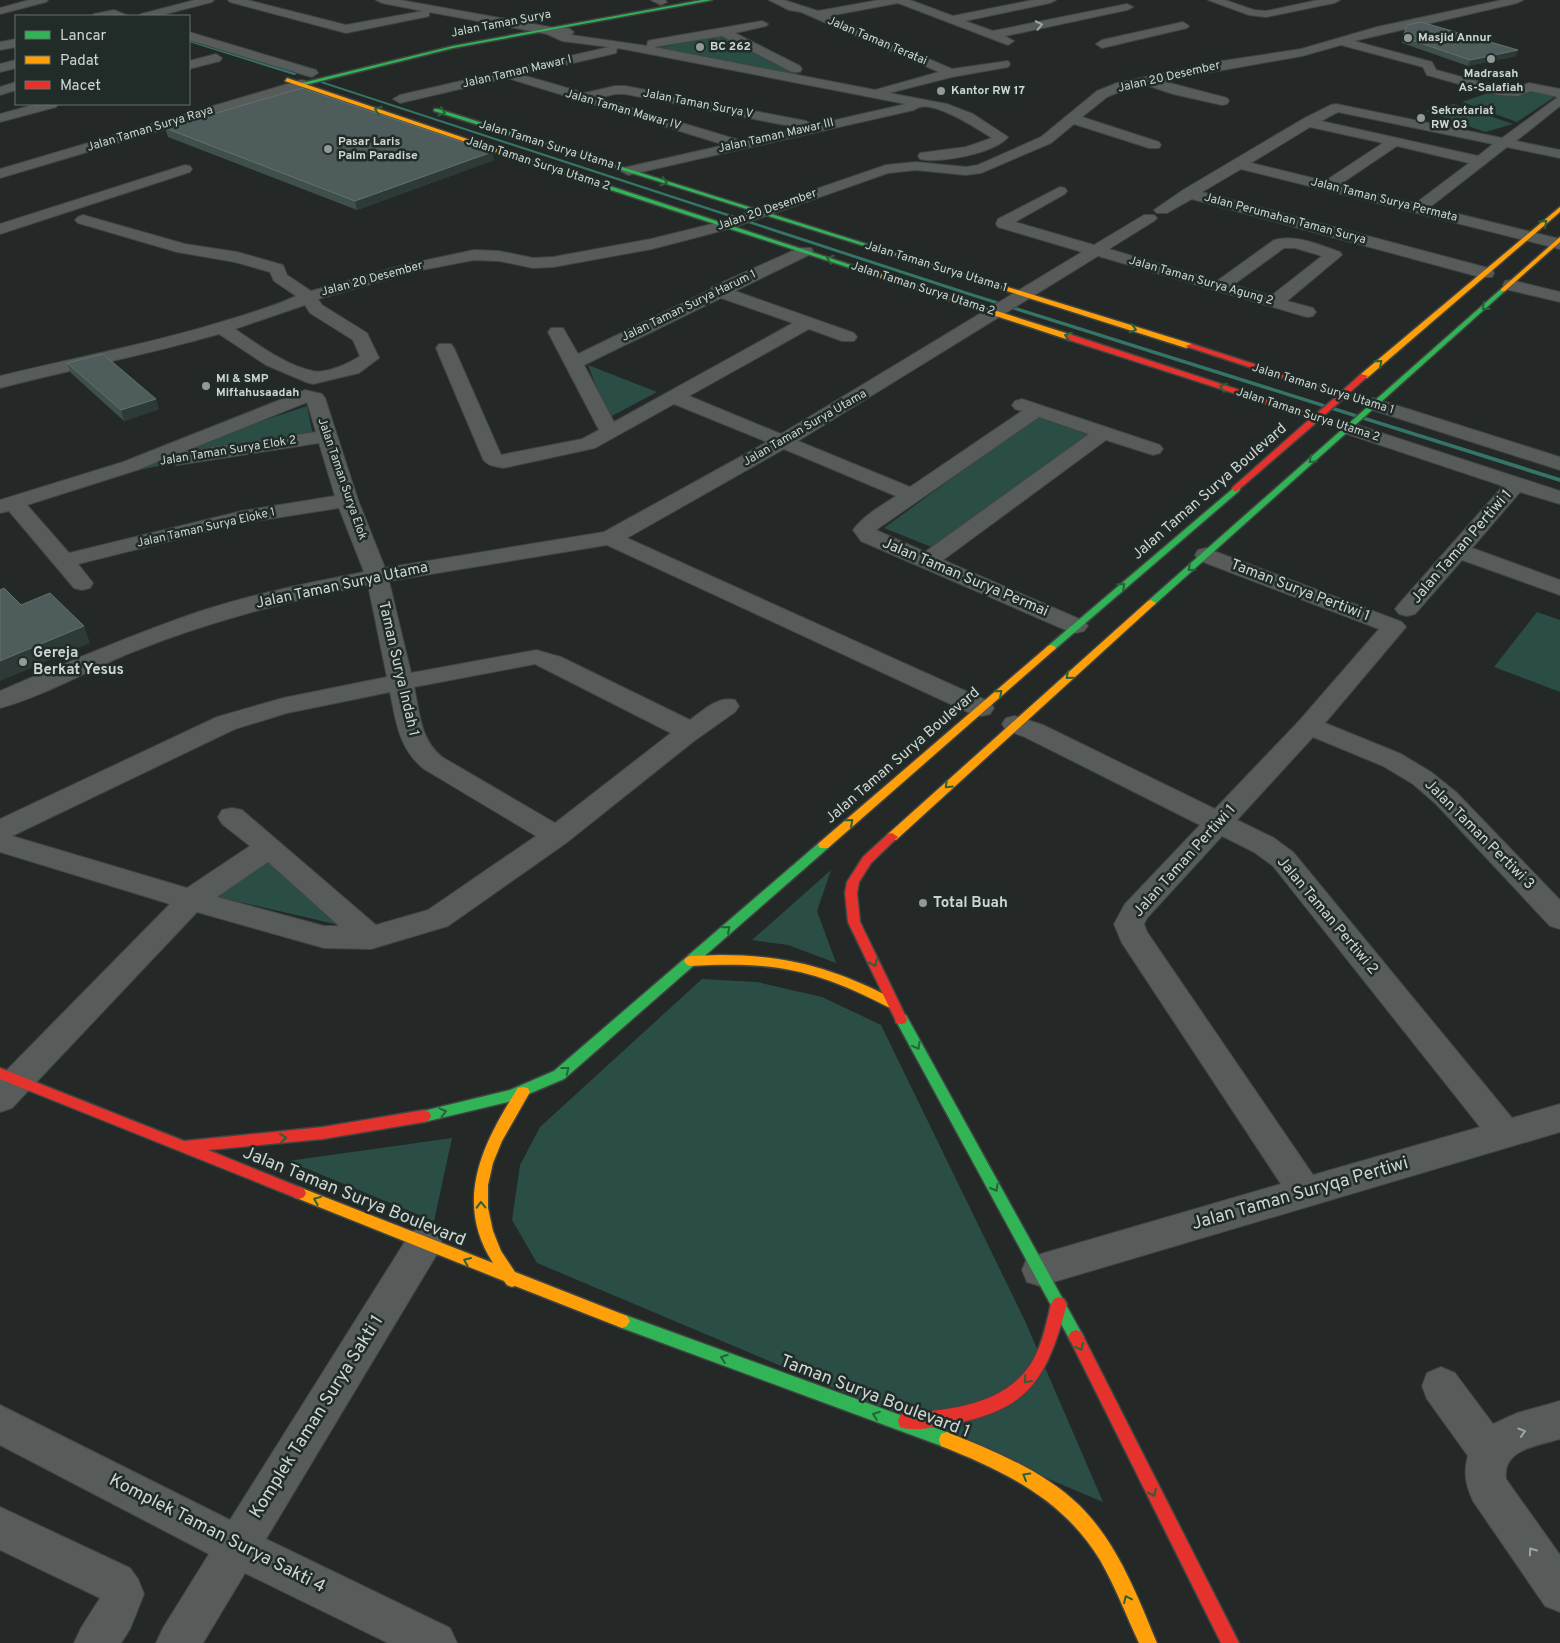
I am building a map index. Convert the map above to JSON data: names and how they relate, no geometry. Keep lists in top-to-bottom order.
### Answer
{
  "streets": {
    "street": [
      "Jalan Taman Surya",
      "Jalan Taman Teratai",
      "Jalan Taman Mawar I",
      "Jalan 20 Desember",
      "Jalan Taman Surya V",
      "Jalan Taman Mawar IV",
      "Jalan Taman Surya Raya",
      "Jalan Taman Mawar III",
      "Jalan Taman Surya Utama 1",
      "Jalan Taman Surya Utama 2",
      "Jalan Taman Surya Permata",
      "Jalan Perumahan Taman Surya",
      "Jalan Taman Surya Agung 2",
      "Jalan Taman Surya Harum 1",
      "Jalan Taman Surya Utama",
      "Jalan Taman Surya Elok 2",
      "Jalan Taman Surya Elok",
      "Jalan Taman Surya Boulevard",
      "Jalan Taman Surya Eloke 1",
      "Jalan Taman Pertiwi 1",
      "Jalan Taman Surya Permai",
      "Taman Surya Pertiwi 1",
      "Taman Surya Indah 1",
      "Jalan Taman Pertiwi 3",
      "Jalan Taman Pertiwi 2",
      "Jalan Taman Suryqa Pertiwi",
      "Taman Surya Boulevard 1",
      "Komplek Taman Surya Sakti 1",
      "Komplek Taman Surya Sakti 4"
    ]
  },
  "crossings": [
    ["Jalan Taman Surya", "Jalan Taman Surya Raya"],
    ["Jalan Taman Surya", "Jalan Taman Surya Utama 2"],
    ["Jalan Taman Mawar I", "Jalan Taman Mawar IV"],
    ["Jalan Taman Mawar I", "Jalan Taman Surya Utama 1"],
    ["Jalan 20 Desember", "Jalan Taman Surya Utama 1"],
    ["Jalan 20 Desember", "Jalan Taman Surya Utama 2"],
    ["Jalan Taman Surya V", "Jalan Taman Mawar IV"],
    ["Jalan Taman Surya V", "Jalan Taman Mawar III"],
    ["Jalan Taman Mawar IV", "Jalan Taman Mawar III"],
    ["Jalan Taman Surya Raya", "Jalan Taman Surya Utama 2"],
    ["Jalan Taman Mawar III", "Jalan Taman Surya Utama 1"],
    ["Jalan Taman Surya Utama 1", "Jalan Taman Surya Utama"],
    ["Jalan Taman Surya Utama 1", "Jalan Taman Surya Boulevard"],
    ["Jalan Taman Surya Utama 2", "Jalan Taman Surya Harum 1"],
    ["Jalan Taman Surya Utama 2", "Jalan Taman Surya Utama"],
    ["Jalan Taman Surya Utama 2", "Jalan Taman Surya Boulevard"],
    ["Jalan Taman Surya Utama 2", "Jalan Taman Pertiwi 1"],
    ["Jalan Taman Surya Permata", "Jalan Perumahan Taman Surya"],
    ["Jalan Taman Surya Permata", "Jalan Taman Surya Boulevard"],
    ["Jalan Perumahan Taman Surya", "Jalan Taman Surya Utama"],
    ["Jalan Perumahan Taman Surya", "Jalan Taman Surya Boulevard"],
    ["Jalan Taman Surya Agung 2", "Jalan Taman Surya Utama"],
    ["Jalan Taman Surya Utama", "Jalan Taman Surya Elok"],
    ["Jalan Taman Surya Utama", "Taman Surya Indah 1"],
    ["Jalan Taman Surya Elok 2", "Jalan Taman Surya Elok"],
    ["Jalan Taman Surya Elok", "Jalan Taman Surya Eloke 1"],
    ["Jalan Taman Surya Elok", "Taman Surya Indah 1"],
    ["Jalan Taman Surya Boulevard", "Jalan Taman Surya Permai"],
    ["Jalan Taman Surya Boulevard", "Taman Surya Boulevard 1"],
    ["Jalan Taman Surya Boulevard", "Komplek Taman Surya Sakti 1"],
    ["Jalan Taman Pertiwi 1", "Taman Surya Pertiwi 1"],
    ["Jalan Taman Pertiwi 1", "Jalan Taman Pertiwi 3"],
    ["Jalan Taman Pertiwi 1", "Jalan Taman Pertiwi 2"],
    ["Jalan Taman Pertiwi 1", "Jalan Taman Suryqa Pertiwi"],
    ["Jalan Taman Pertiwi 2", "Jalan Taman Suryqa Pertiwi"],
    ["Komplek Taman Surya Sakti 1", "Komplek Taman Surya Sakti 4"]
  ],
  "one_way": ["Jalan Taman Surya Utama 1", "Taman Surya Boulevard 1"],
  "places": [
    "Masjid Annur",
    "BC 262",
    "Madrasah As-Salafiah",
    "Kantor RW 17",
    "Sekretariat RW 03",
    "Pasar Laris Palm Paradise",
    "MI & SMP Miftahusaadah",
    "Gereja Berkat Yesus",
    "Total Buah"
  ],
  "legend": ["Lancar", "Padat", "Macet"]
}
